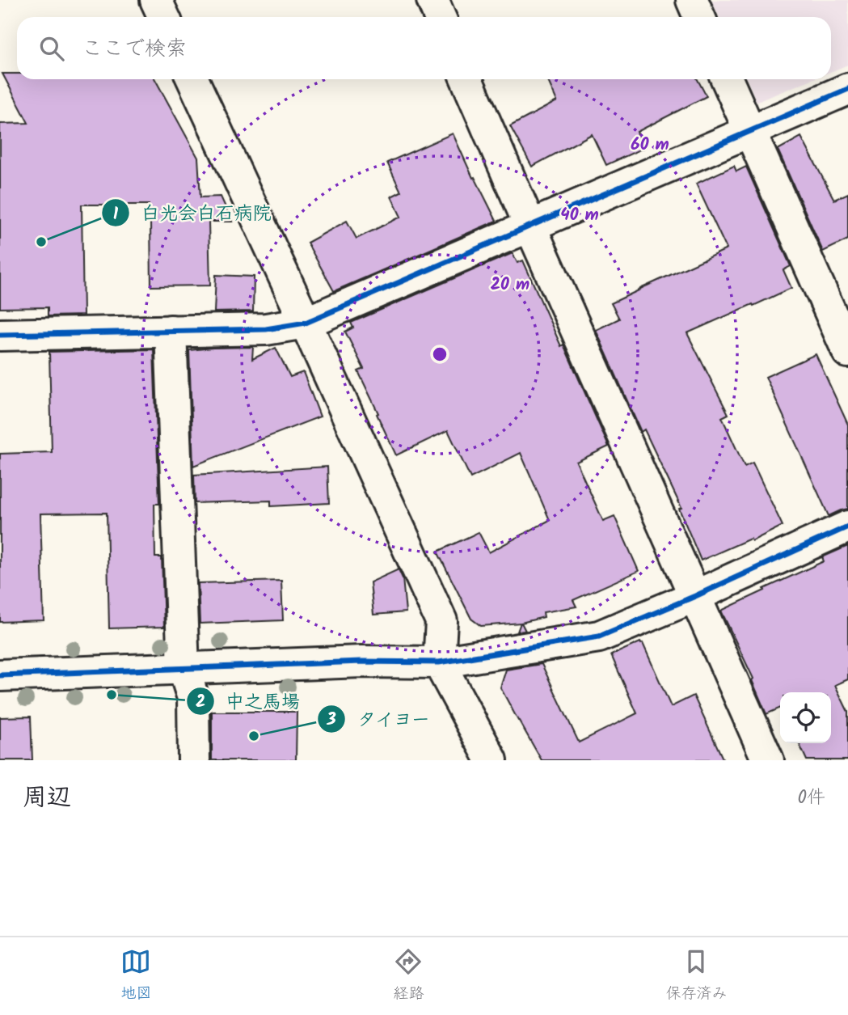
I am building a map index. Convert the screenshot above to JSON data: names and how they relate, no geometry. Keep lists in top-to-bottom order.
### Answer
{
  "places": ["白光会白石病院", "中之馬場", "タイヨー"],
  "page": {
    "search": "ここで検索",
    "heading": ["周辺", "0件"],
    "nav": ["地図", "経路", "保存済み"]
  },
  "rings": ["60 m", "40 m", "20 m"]
}
